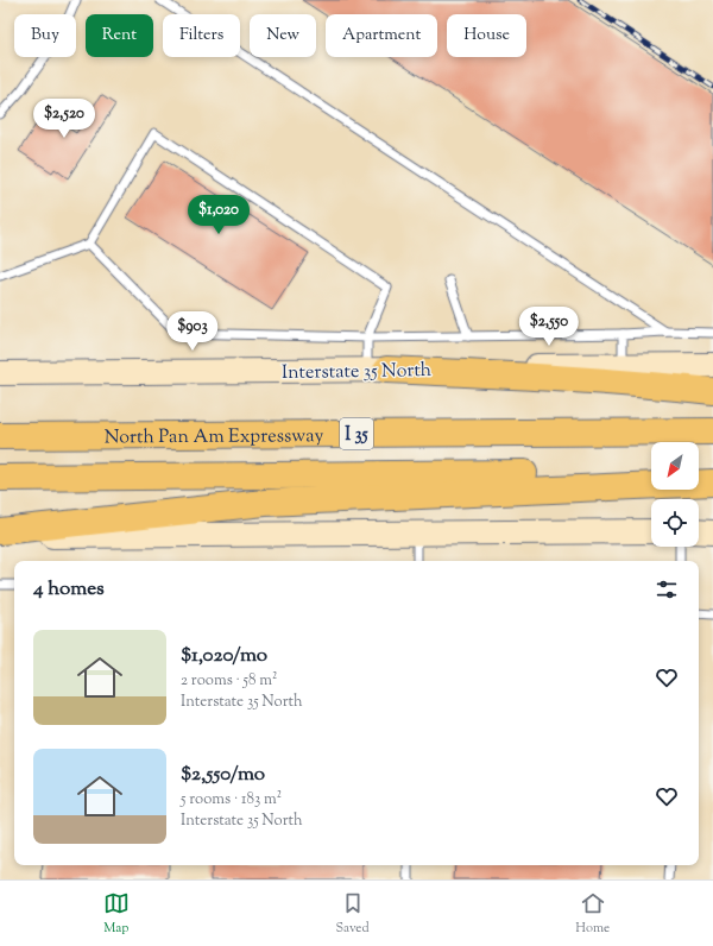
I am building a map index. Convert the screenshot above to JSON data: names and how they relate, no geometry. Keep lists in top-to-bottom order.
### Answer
{
  "streets": {
    "highway": ["I 35", "North Pan Am Expressway"],
    "main road": ["Interstate 35 North"]
  },
  "north": "bottom left",
  "page": {
    "chip": [
      "Buy",
      "Rent",
      "Filters",
      "New",
      "Apartment",
      "House"
    ],
    "price": [
      "$2,520",
      "$1,020",
      "$2,550",
      "$903"
    ],
    "heading": "4 homes",
    "list": [
      {
        "name": "$1,020/mo",
        "note": "2 rooms · 58 m² · Interstate 35 North"
      },
      {
        "name": "$2,550/mo",
        "note": "5 rooms · 183 m² · Interstate 35 North"
      }
    ],
    "tabs": ["Map", "Saved", "Home"]
  }
}
